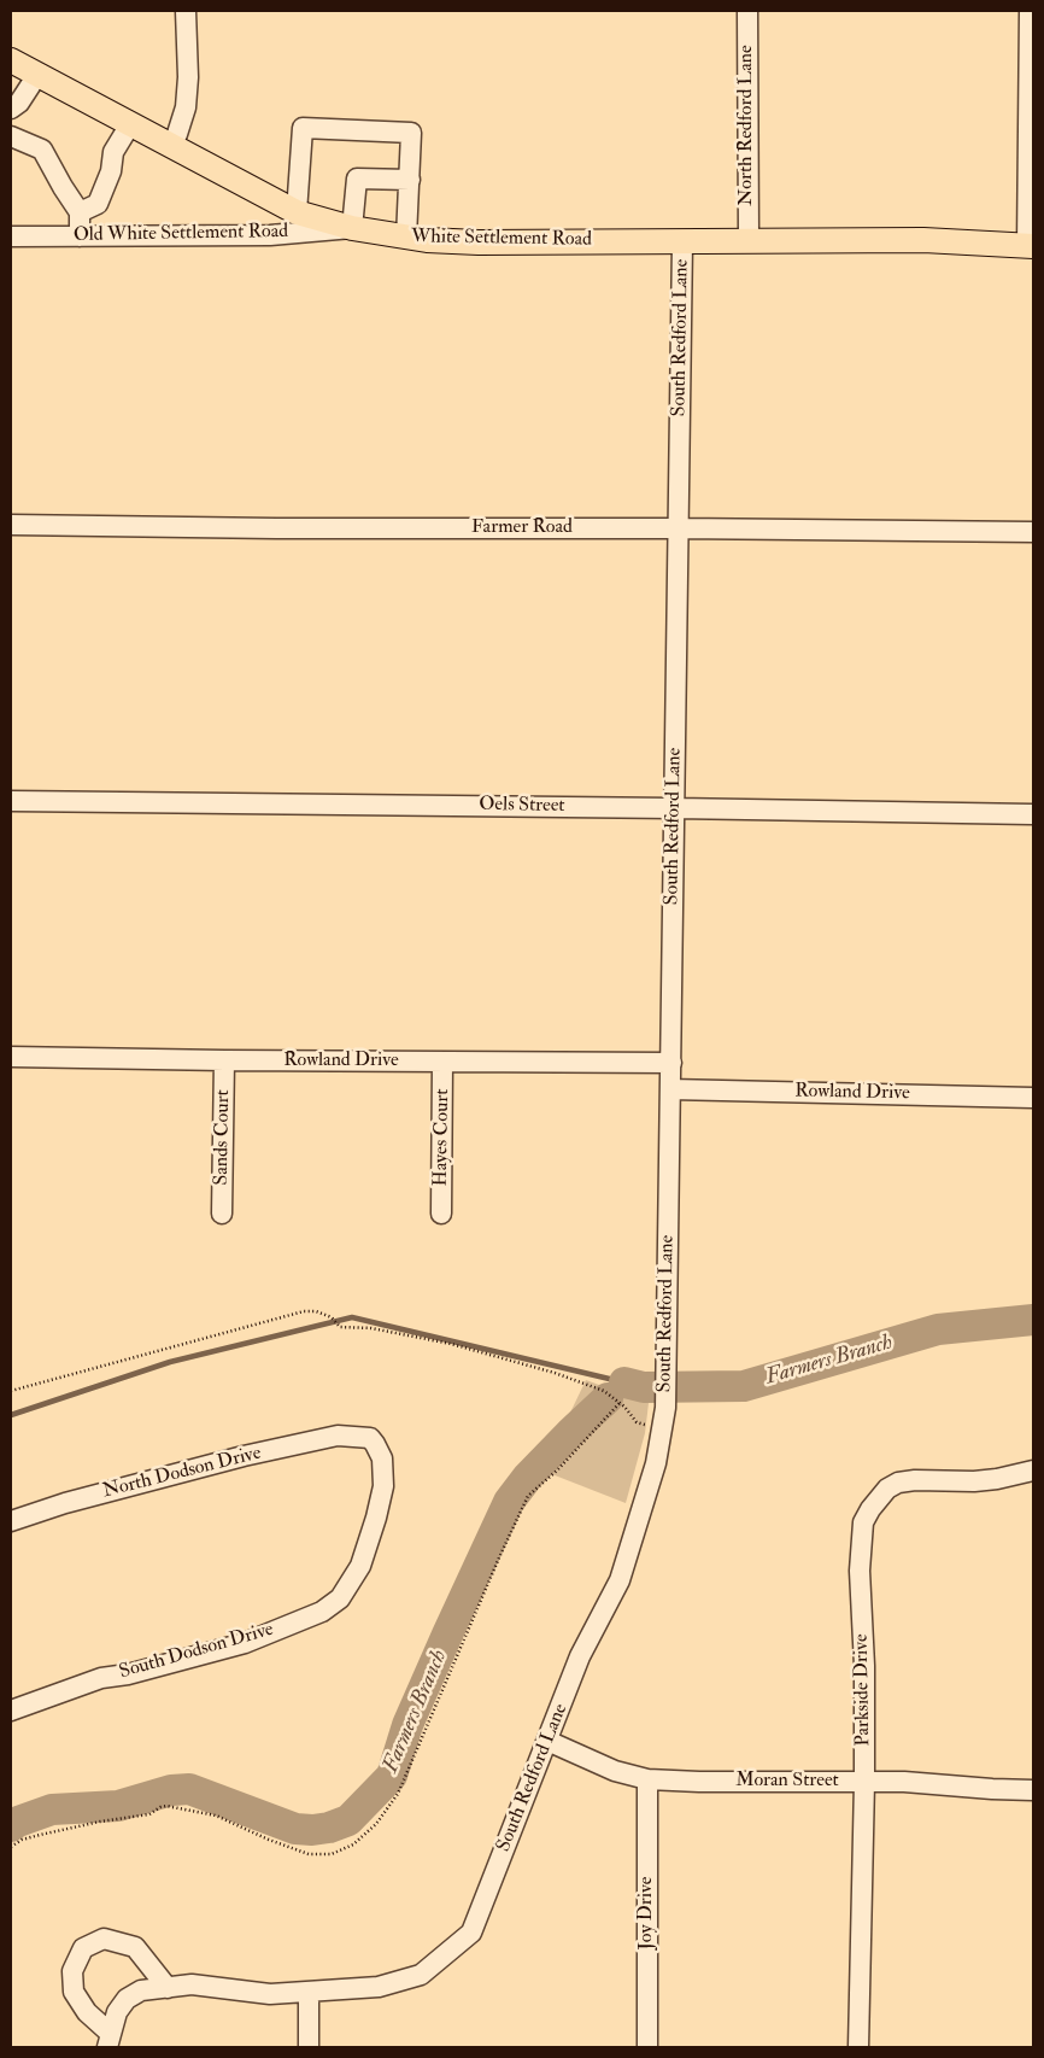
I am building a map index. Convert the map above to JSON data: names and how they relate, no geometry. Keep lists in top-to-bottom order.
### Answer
{
  "streets": {
    "main road": ["White Settlement Road"],
    "street": [
      "North Redford Lane",
      "Old White Settlement Road",
      "South Redford Lane",
      "Farmer Road",
      "Oels Street",
      "Rowland Drive",
      "Sands Court",
      "Hayes Court",
      "North Dodson Drive",
      "South Dodson Drive",
      "Parkside Drive",
      "Moran Street",
      "Joy Drive"
    ]
  },
  "crossings": [
    ["North Redford Lane", "White Settlement Road"],
    ["Old White Settlement Road", "White Settlement Road"],
    ["White Settlement Road", "South Redford Lane"],
    ["South Redford Lane", "Farmer Road"],
    ["South Redford Lane", "Oels Street"],
    ["South Redford Lane", "Rowland Drive"],
    ["South Redford Lane", "Moran Street"],
    ["Rowland Drive", "Sands Court"],
    ["Rowland Drive", "Hayes Court"],
    ["North Dodson Drive", "South Dodson Drive"],
    ["Parkside Drive", "Moran Street"],
    ["Moran Street", "Joy Drive"]
  ],
  "water": ["Farmers Branch"]
}
